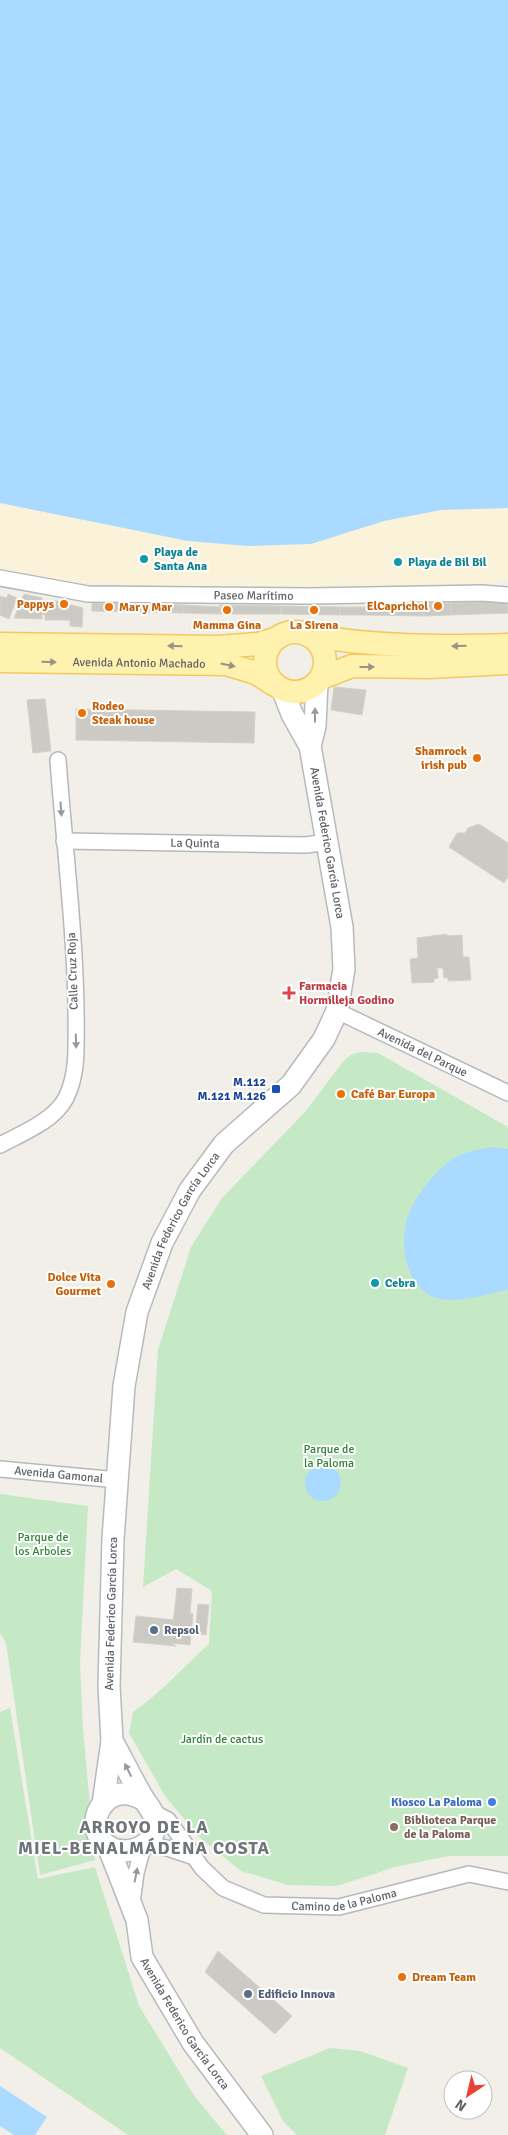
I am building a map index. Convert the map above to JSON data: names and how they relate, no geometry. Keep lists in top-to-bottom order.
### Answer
{
  "streets": {
    "main road": ["Avenida Antonio Machado"],
    "street": [
      "Paseo Marítimo",
      "La Quinta",
      "Avenida Federico García Lorca",
      "Calle Cruz Roja",
      "Avenida del Parque",
      "Avenida Gamonal",
      "Camino de la Paloma"
    ]
  },
  "crossings": [
    ["La Quinta", "Avenida Federico García Lorca"],
    ["La Quinta", "Calle Cruz Roja"],
    ["Avenida Federico García Lorca", "Avenida del Parque"],
    ["Avenida Federico García Lorca", "Avenida Gamonal"],
    ["Avenida Federico García Lorca", "Camino de la Paloma"]
  ],
  "one_way": ["Calle Cruz Roja"],
  "districts": ["ARROYO DE LA MIEL-BENALMÁDENA COSTA"],
  "parks": ["Parque de la Paloma", "Parque de los Arboles", "Jardín de cactus"],
  "places": {
    "other": [
      "Playa de Santa Ana",
      "Playa de Bil Bil",
      "Pappys",
      "ElCaprichol",
      "Mar y Mar",
      "Mamma Gina",
      "La Sirena",
      "Rodeo Steak house",
      "Shamrock irish pub",
      "Café Bar Europa",
      "Cebra",
      "Dolce Vita Gourmet",
      "Repsol",
      "Kiosco La Paloma",
      "Biblioteca Parque de la Paloma",
      "Dream Team",
      "Edificio Innova"
    ],
    "health": ["Farmacia Hormilleja Godino"],
    "transit": ["M.112 M.121 M.126"]
  },
  "north": "bottom left"
}
